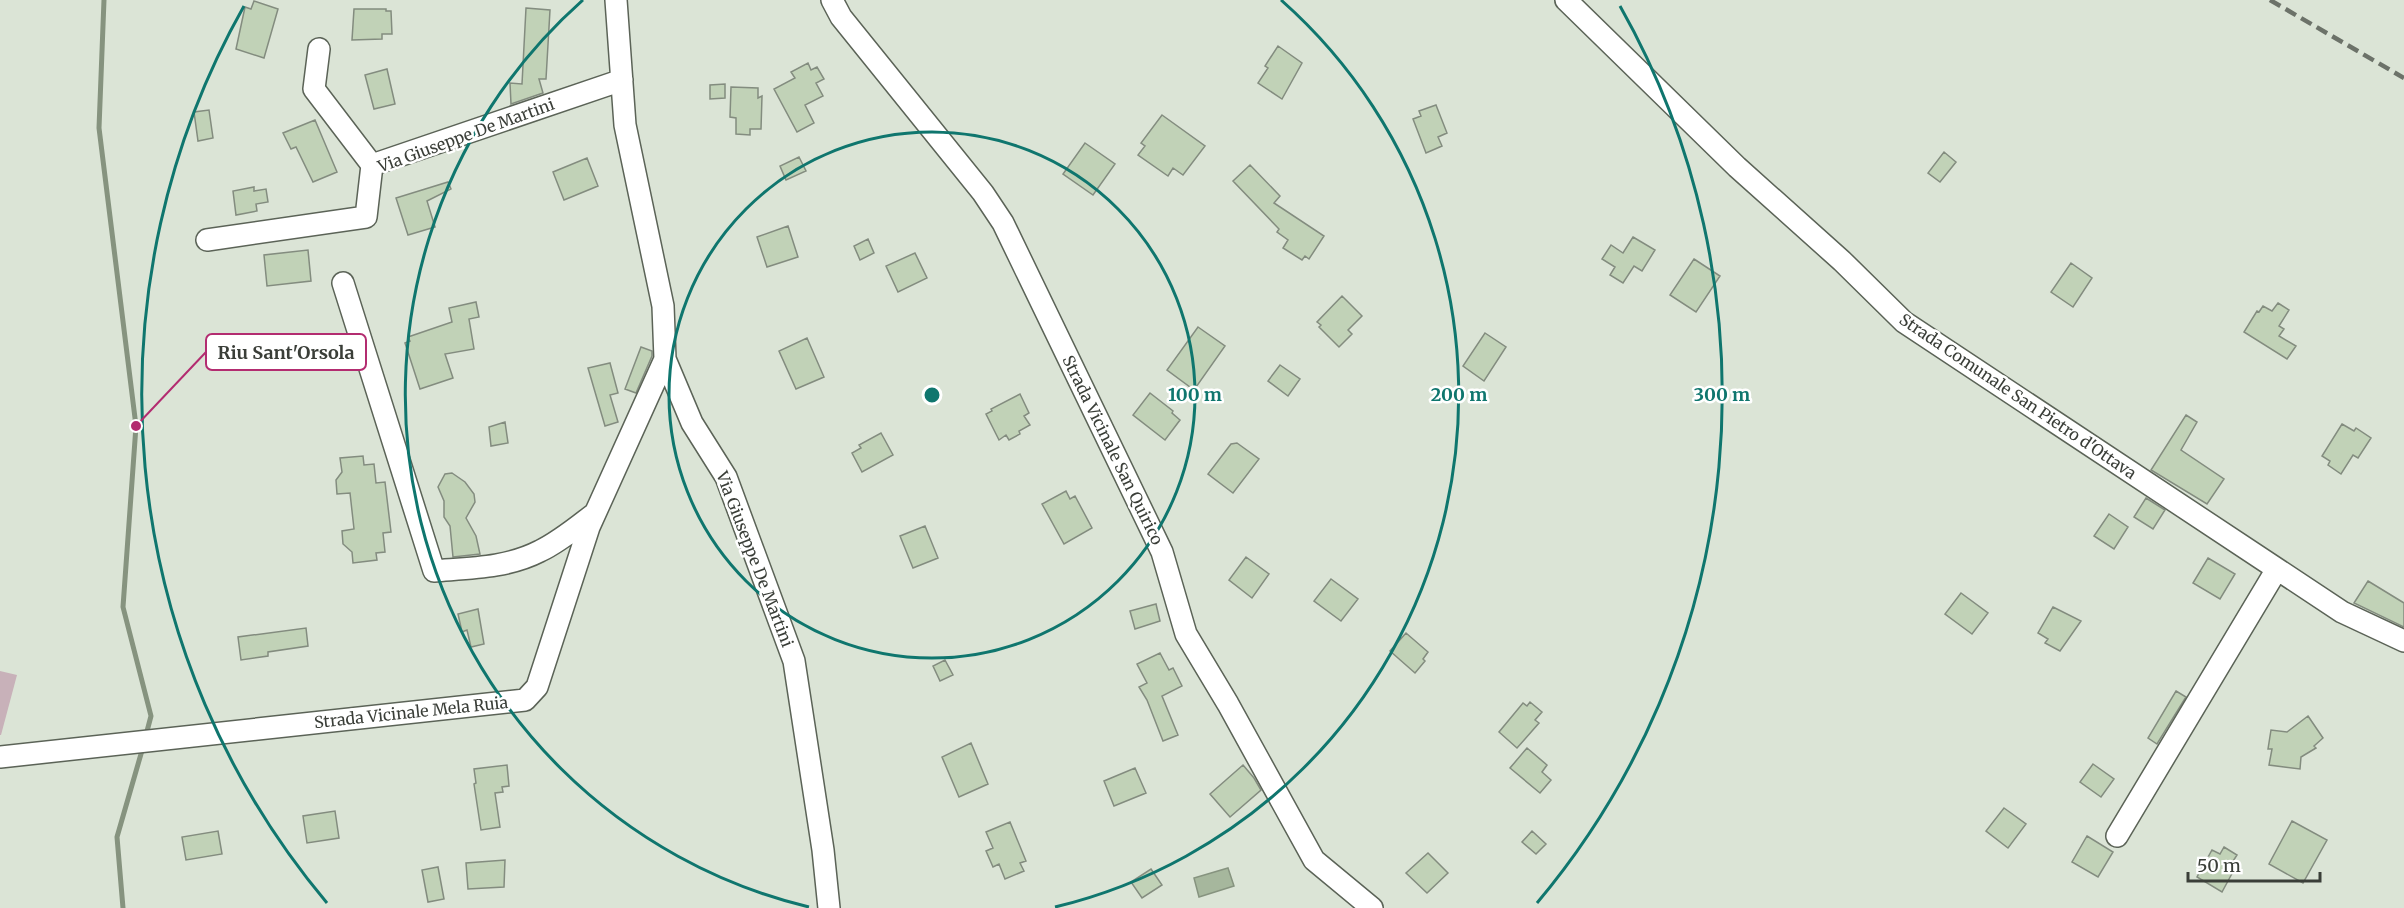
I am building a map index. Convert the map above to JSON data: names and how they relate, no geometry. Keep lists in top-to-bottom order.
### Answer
{
  "streets": {
    "street": [
      "Via Giuseppe De Martini",
      "Strada Comunale San Pietro d'Ottava",
      "Strada Vicinale San Quirico",
      "Strada Vicinale Mela Ruia"
    ]
  },
  "crossings": [
    ["Via Giuseppe De Martini", "Strada Vicinale Mela Ruia"]
  ],
  "places": ["Riu Sant'Orsola"],
  "scale_bar": "50 m",
  "rings": ["100 m", "200 m", "300 m"]
}
